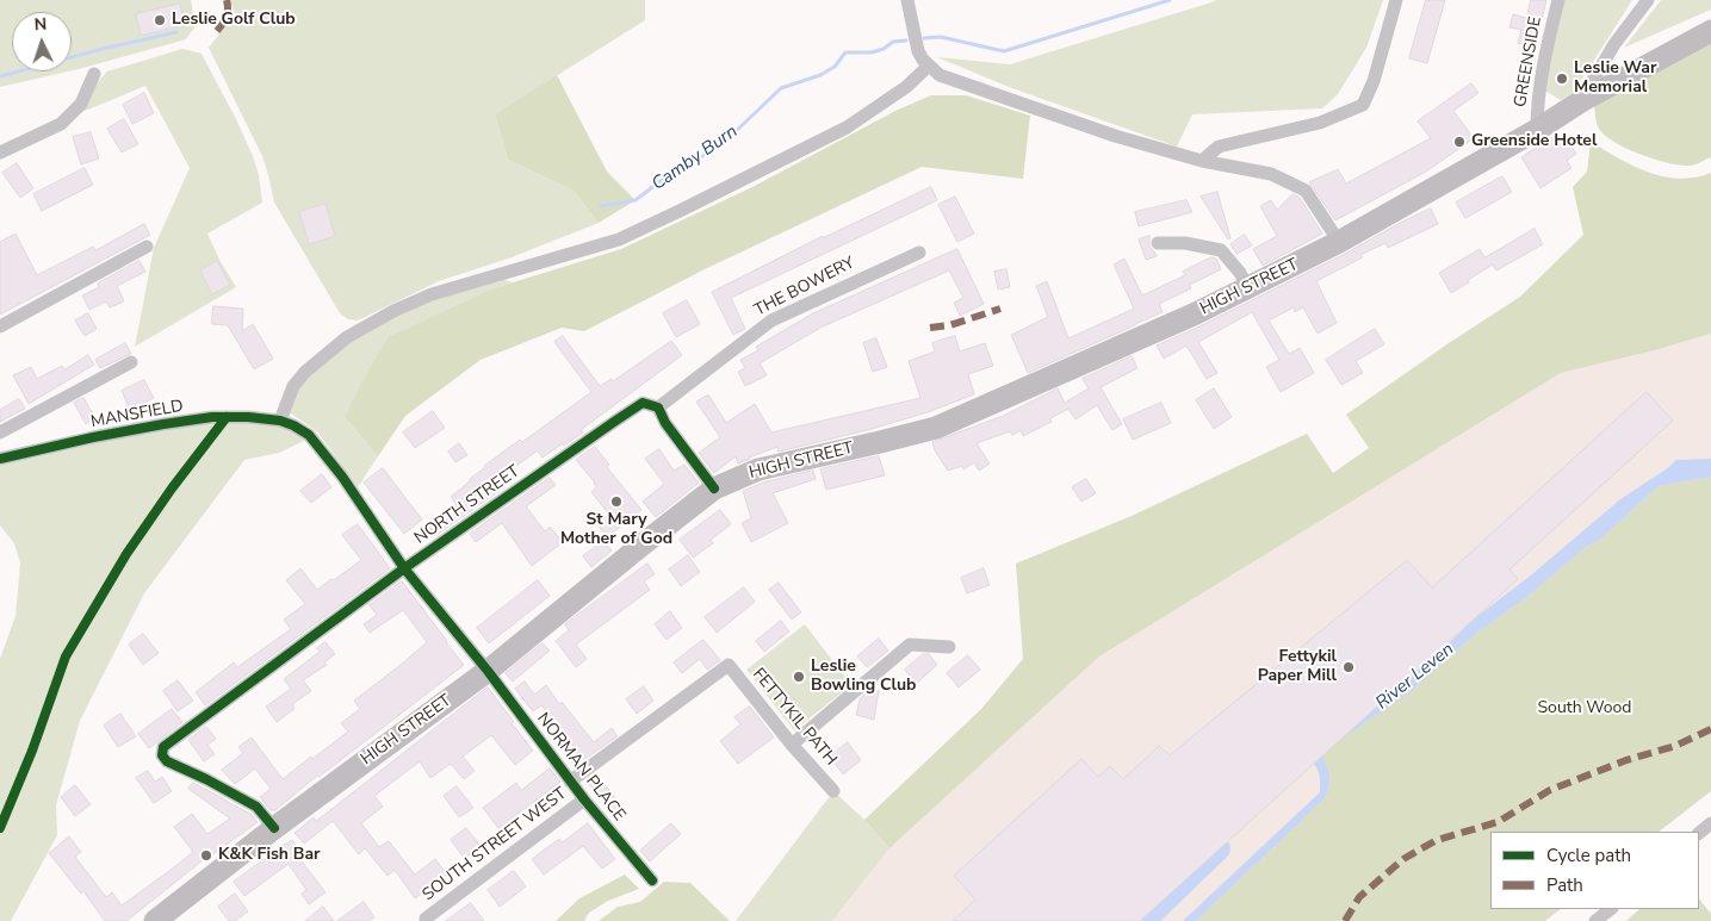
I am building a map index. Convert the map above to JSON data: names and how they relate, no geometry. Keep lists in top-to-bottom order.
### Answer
{
  "streets": {
    "main road": ["HIGH STREET"],
    "street": [
      "GREENSIDE",
      "THE BOWERY",
      "MANSFIELD",
      "NORTH STREET",
      "FETTYKIL PATH",
      "NORMAN PLACE",
      "SOUTH STREET WEST"
    ]
  },
  "crossings": [
    ["GREENSIDE", "HIGH STREET"],
    ["THE BOWERY", "NORTH STREET"],
    ["HIGH STREET", "NORTH STREET"],
    ["HIGH STREET", "NORMAN PLACE"],
    ["MANSFIELD", "NORMAN PLACE"],
    ["NORTH STREET", "NORMAN PLACE"],
    ["FETTYKIL PATH", "NORMAN PLACE"],
    ["NORMAN PLACE", "SOUTH STREET WEST"]
  ],
  "water": ["Camby Burn", "River Leven"],
  "parks": ["South Wood"],
  "places": [
    "Leslie Golf Club",
    "Leslie War Memorial",
    "Greenside Hotel",
    "St Mary Mother of God",
    "Fettykil Paper Mill",
    "Leslie Bowling Club",
    "K&K Fish Bar"
  ],
  "legend": ["Cycle path", "Path"],
  "north": "top"
}
